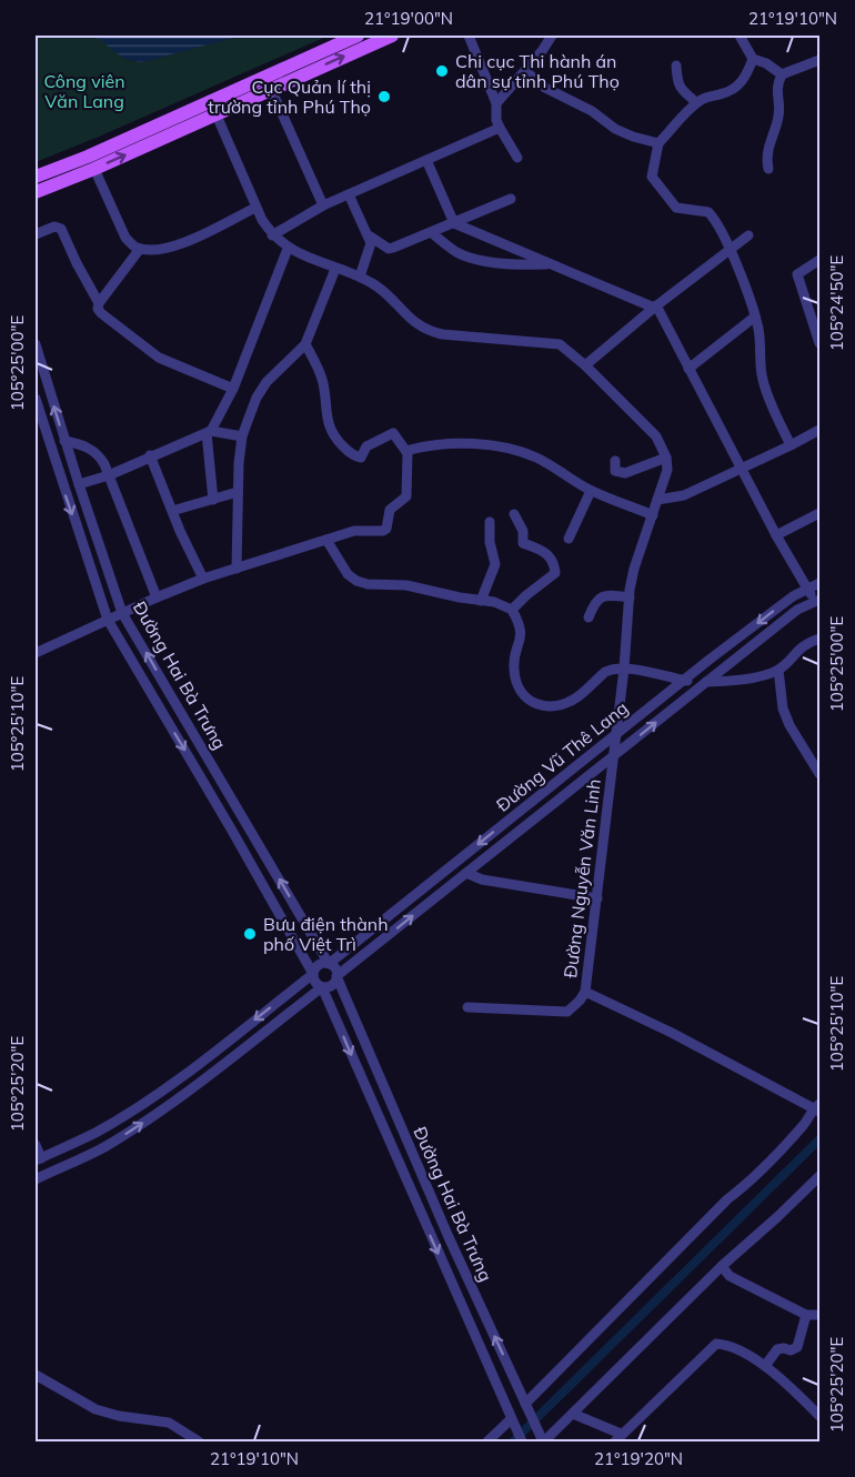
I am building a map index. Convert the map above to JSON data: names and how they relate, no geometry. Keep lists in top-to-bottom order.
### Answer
{
  "streets": {
    "street": ["Đường Hai Bà Trưng", "Đường Vũ Thê Lang", "Đường Nguyễn Văn Linh"]
  },
  "crossings": [
    ["Đường Hai Bà Trưng", "Đường Vũ Thê Lang"],
    ["Đường Vũ Thê Lang", "Đường Nguyễn Văn Linh"]
  ],
  "parks": ["Công viên Văn Lang"],
  "places": ["Chi cục Thi hành án dân sự tỉnh Phú Thọ", "Cục Quản lí thị trường tỉnh Phú Thọ", "Bưu điện thành phố Việt Trì"],
  "coordinates": [
    "21°19'00\"N",
    "21°19'10\"N",
    "105°24'50\"E",
    "105°25'00\"E",
    "105°25'10\"E",
    "105°25'20\"E",
    "21°19'20\"N"
  ]
}
